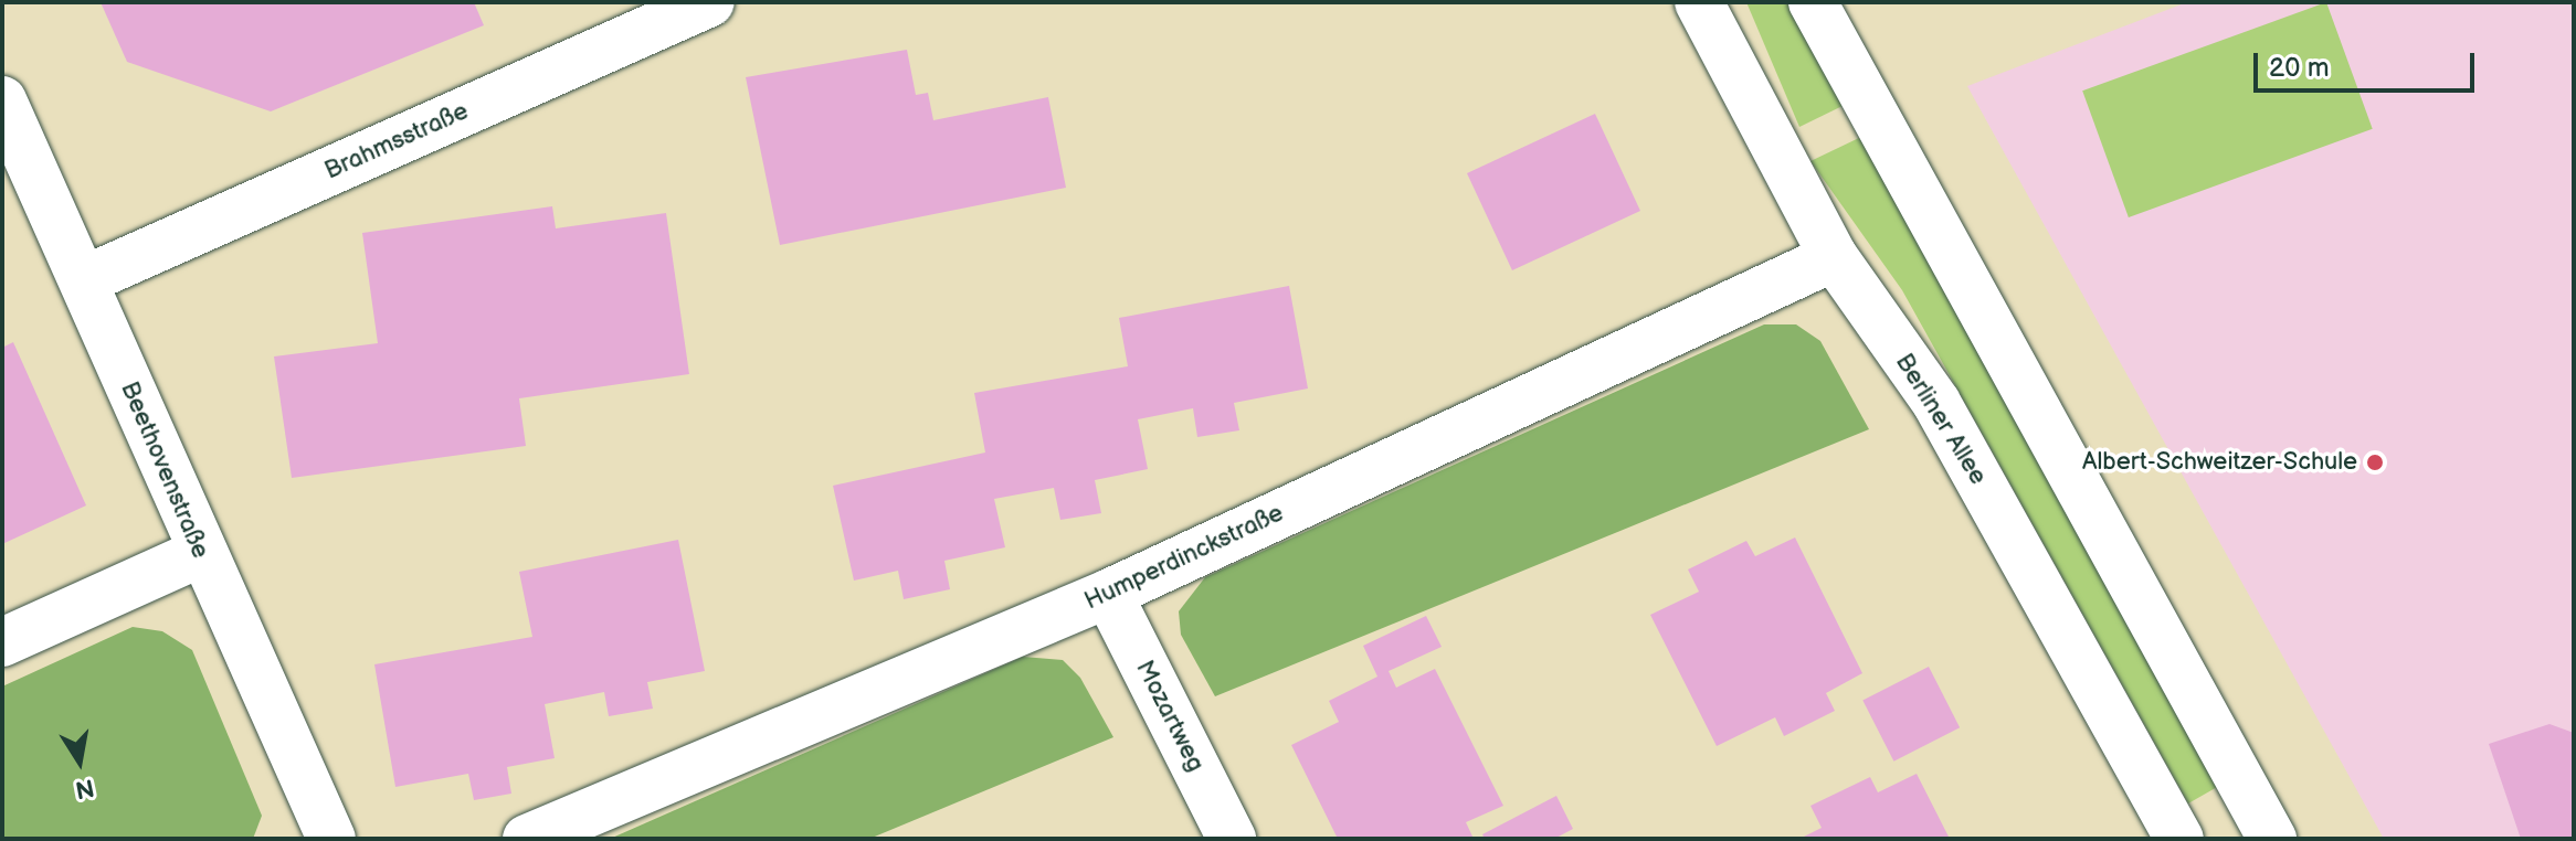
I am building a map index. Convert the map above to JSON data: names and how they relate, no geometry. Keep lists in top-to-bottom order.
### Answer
{
  "streets": {
    "street": [
      "Brahmsstraße",
      "Berliner Allee",
      "Beethovenstraße",
      "Humperdinckstraße",
      "Mozartweg"
    ]
  },
  "crossings": [
    ["Brahmsstraße", "Beethovenstraße"],
    ["Berliner Allee", "Humperdinckstraße"],
    ["Humperdinckstraße", "Mozartweg"]
  ],
  "places": ["Albert-Schweitzer-Schule"],
  "scale_bar": "20 m",
  "north": "bottom"
}
